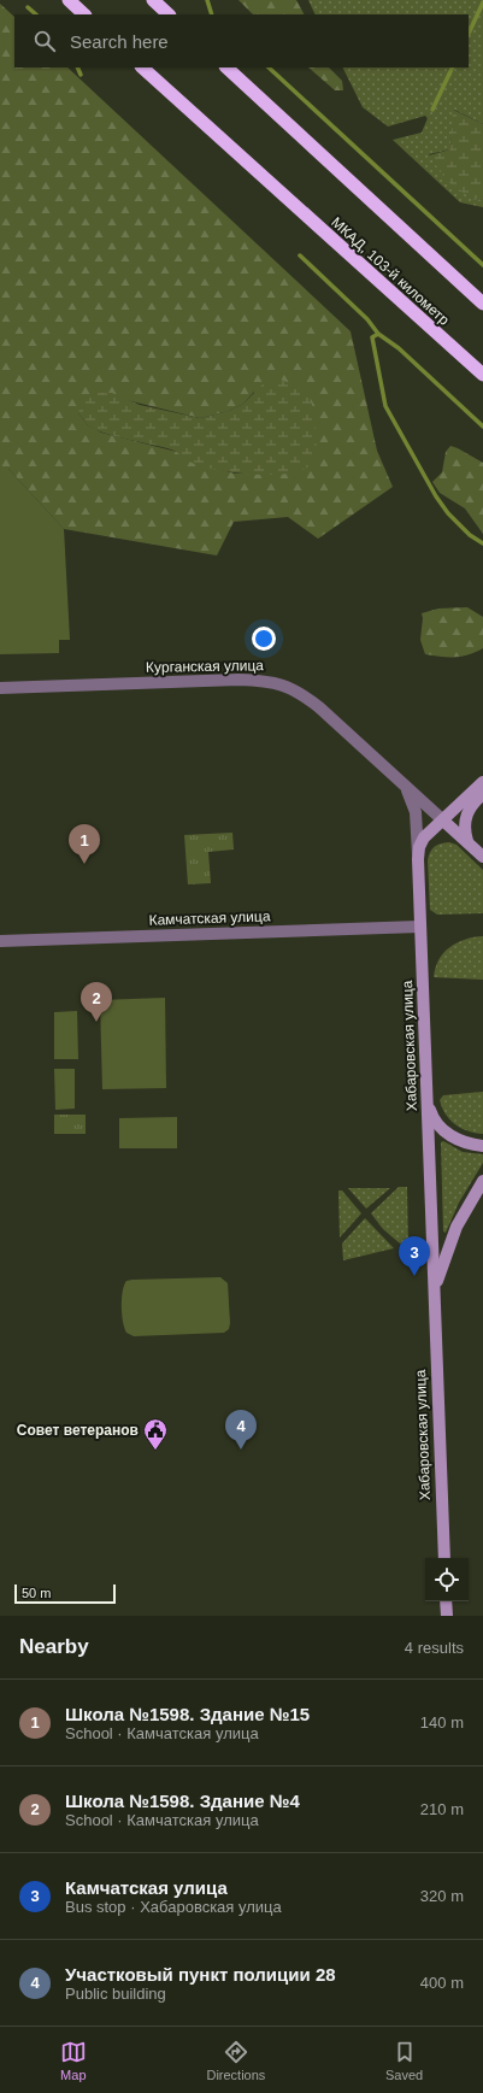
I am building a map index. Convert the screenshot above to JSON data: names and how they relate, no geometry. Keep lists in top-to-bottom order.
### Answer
{
  "streets": {
    "highway": ["МКАД, 103-й километр"],
    "main road": ["Курганская улица", "Хабаровская улица"],
    "street": ["Камчатская улица"]
  },
  "crossings": [
    ["Курганская улица", "Хабаровская улица"],
    ["Камчатская улица", "Хабаровская улица"]
  ],
  "places": {
    "public building": ["Совет ветеранов"]
  },
  "scale_bar": "50 m",
  "page": {
    "search": "Search here",
    "pins": [
      "1",
      "2",
      "3",
      "4"
    ],
    "scale": "50 m",
    "heading": ["Nearby", "4 results"],
    "list": [
      {
        "mark": "1",
        "name": "Школа №1598. Здание №15",
        "note": "School · Камчатская улица",
        "value": "140 m"
      },
      {
        "mark": "2",
        "name": "Школа №1598. Здание №4",
        "note": "School · Камчатская улица",
        "value": "210 m"
      },
      {
        "mark": "3",
        "name": "Камчатская улица",
        "note": "Bus stop · Хабаровская улица",
        "value": "320 m"
      },
      {
        "mark": "4",
        "name": "Участковый пункт полиции 28",
        "note": "Public building",
        "value": "400 m"
      }
    ],
    "nav": ["Map", "Directions", "Saved"]
  }
}
